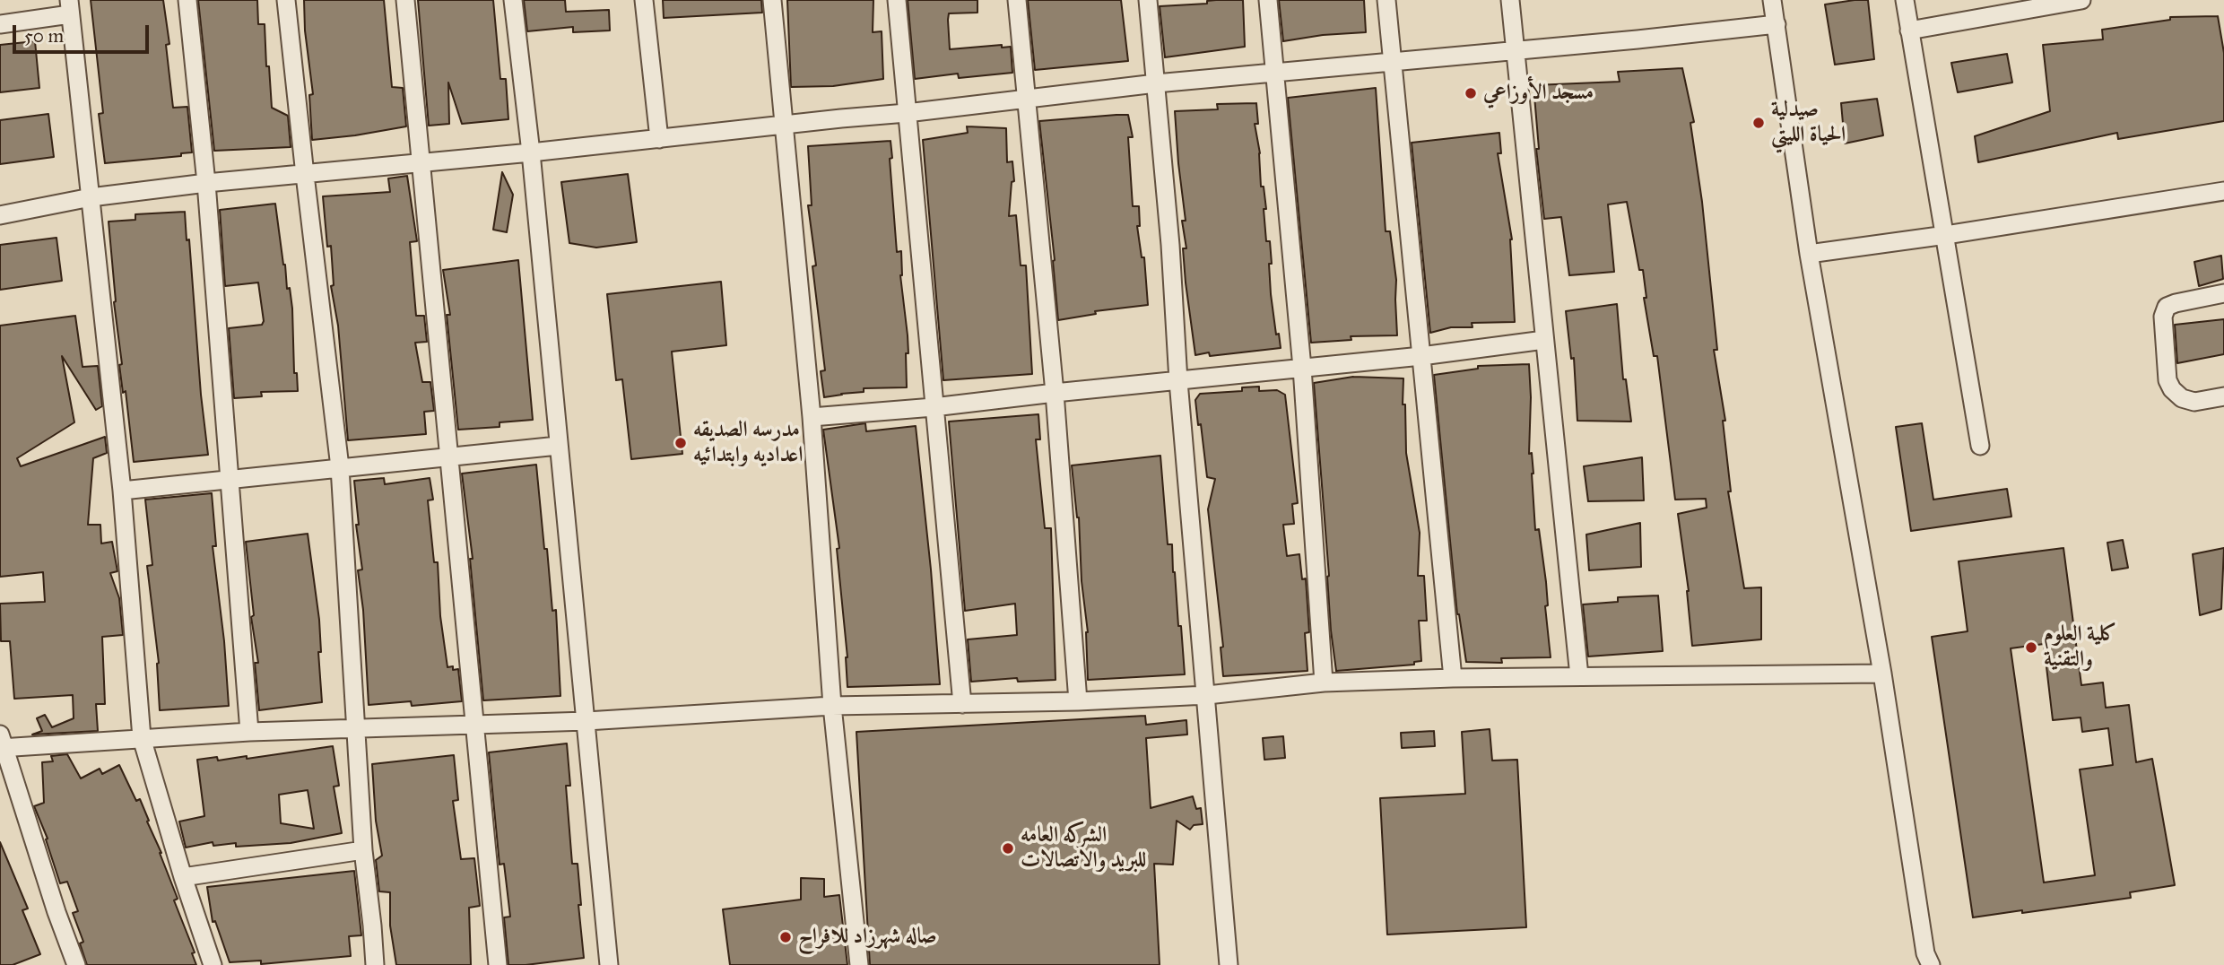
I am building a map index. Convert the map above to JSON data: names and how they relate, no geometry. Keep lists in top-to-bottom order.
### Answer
{
  "places": [
    "مسجد الأوزاعي",
    "صيدلية الحياة الليتي",
    "مدرسه الصديقه اعداديه وابتدائيه",
    "كلية العلوم والتقنية",
    "الشركه العامه للبريد والاتصالات",
    "صاله شهرزاد للافراح"
  ],
  "scale_bar": "50 m"
}
